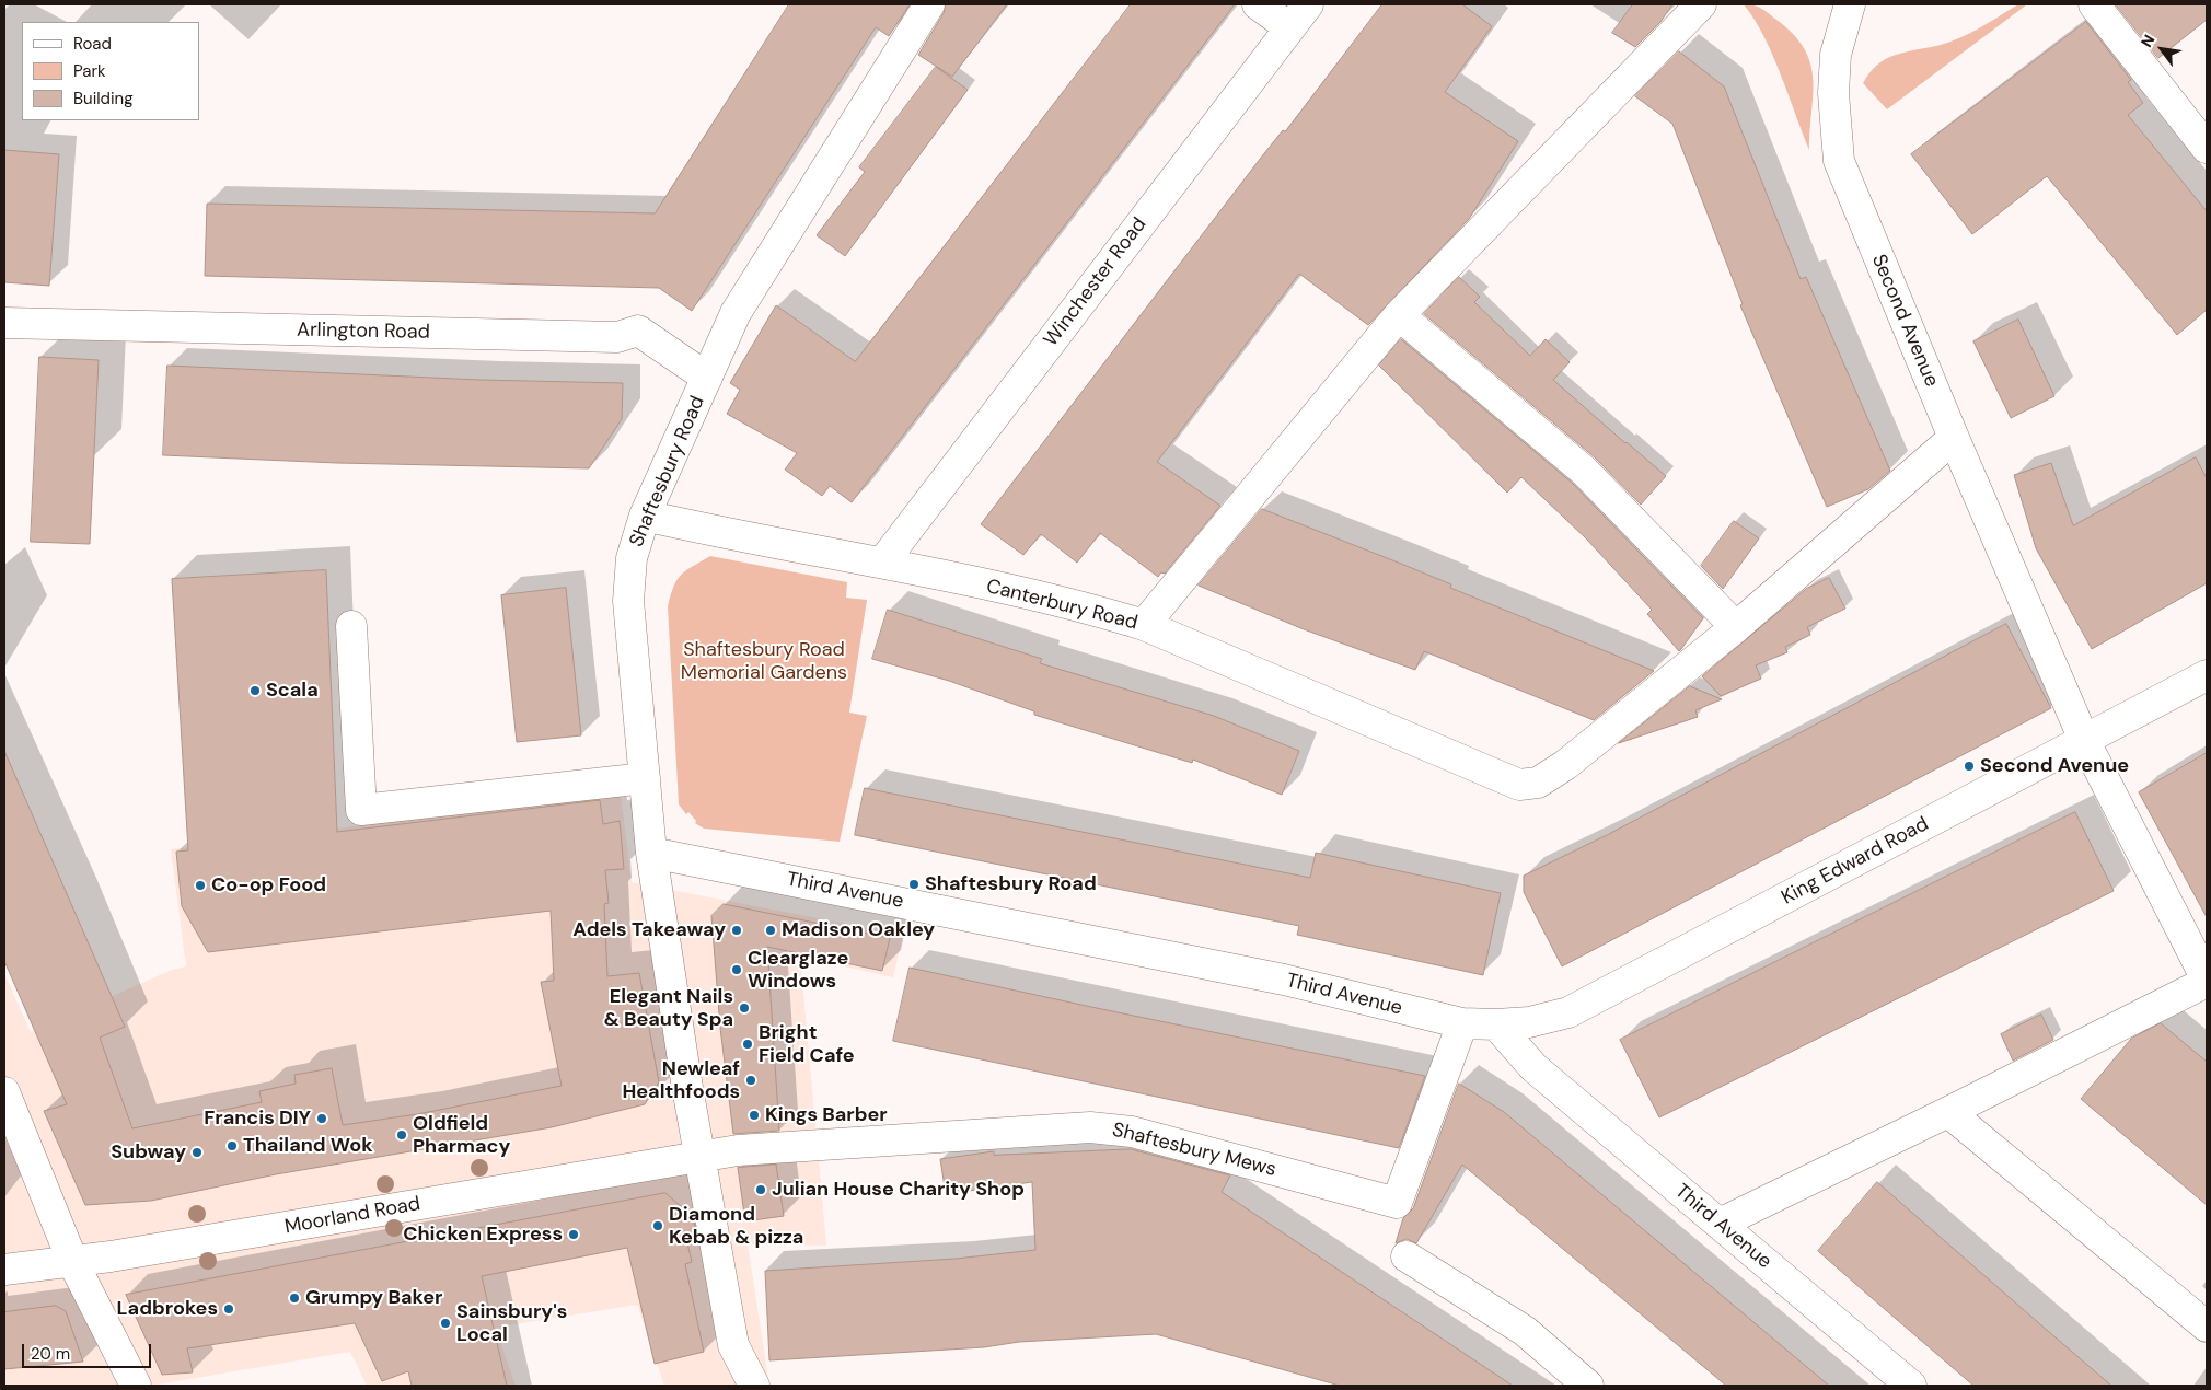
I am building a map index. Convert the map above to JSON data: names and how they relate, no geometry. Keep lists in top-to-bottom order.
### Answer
{
  "streets": {
    "street": [
      "Winchester Road",
      "Second Avenue",
      "Arlington Road",
      "Shaftesbury Road",
      "Canterbury Road",
      "King Edward Road",
      "Third Avenue",
      "Shaftesbury Mews",
      "Moorland Road"
    ]
  },
  "crossings": [
    ["Winchester Road", "Canterbury Road"],
    ["Second Avenue", "King Edward Road"],
    ["Arlington Road", "Shaftesbury Road"],
    ["Shaftesbury Road", "Canterbury Road"],
    ["Shaftesbury Road", "Third Avenue"],
    ["Shaftesbury Road", "Shaftesbury Mews"],
    ["Shaftesbury Road", "Moorland Road"],
    ["King Edward Road", "Third Avenue"],
    ["Third Avenue", "Shaftesbury Mews"],
    ["Shaftesbury Mews", "Moorland Road"]
  ],
  "parks": ["Shaftesbury Road Memorial Gardens"],
  "places": [
    "Scala",
    "Second Avenue",
    "Shaftesbury Road",
    "Co-op Food",
    "Adels Takeaway",
    "Madison Oakley",
    "Clearglaze Windows",
    "Elegant Nails & Beauty Spa",
    "Bright Field Cafe",
    "Newleaf Healthfoods",
    "Kings Barber",
    "Francis DIY",
    "Oldfield Pharmacy",
    "Thailand Wok",
    "Subway",
    "Julian House Charity Shop",
    "Diamond Kebab & pizza",
    "Chicken Express",
    "Grumpy Baker",
    "Ladbrokes",
    "Sainsbury's Local"
  ],
  "legend": ["Road", "Park", "Building"],
  "scale_bar": "20 m",
  "north": "top left"
}
